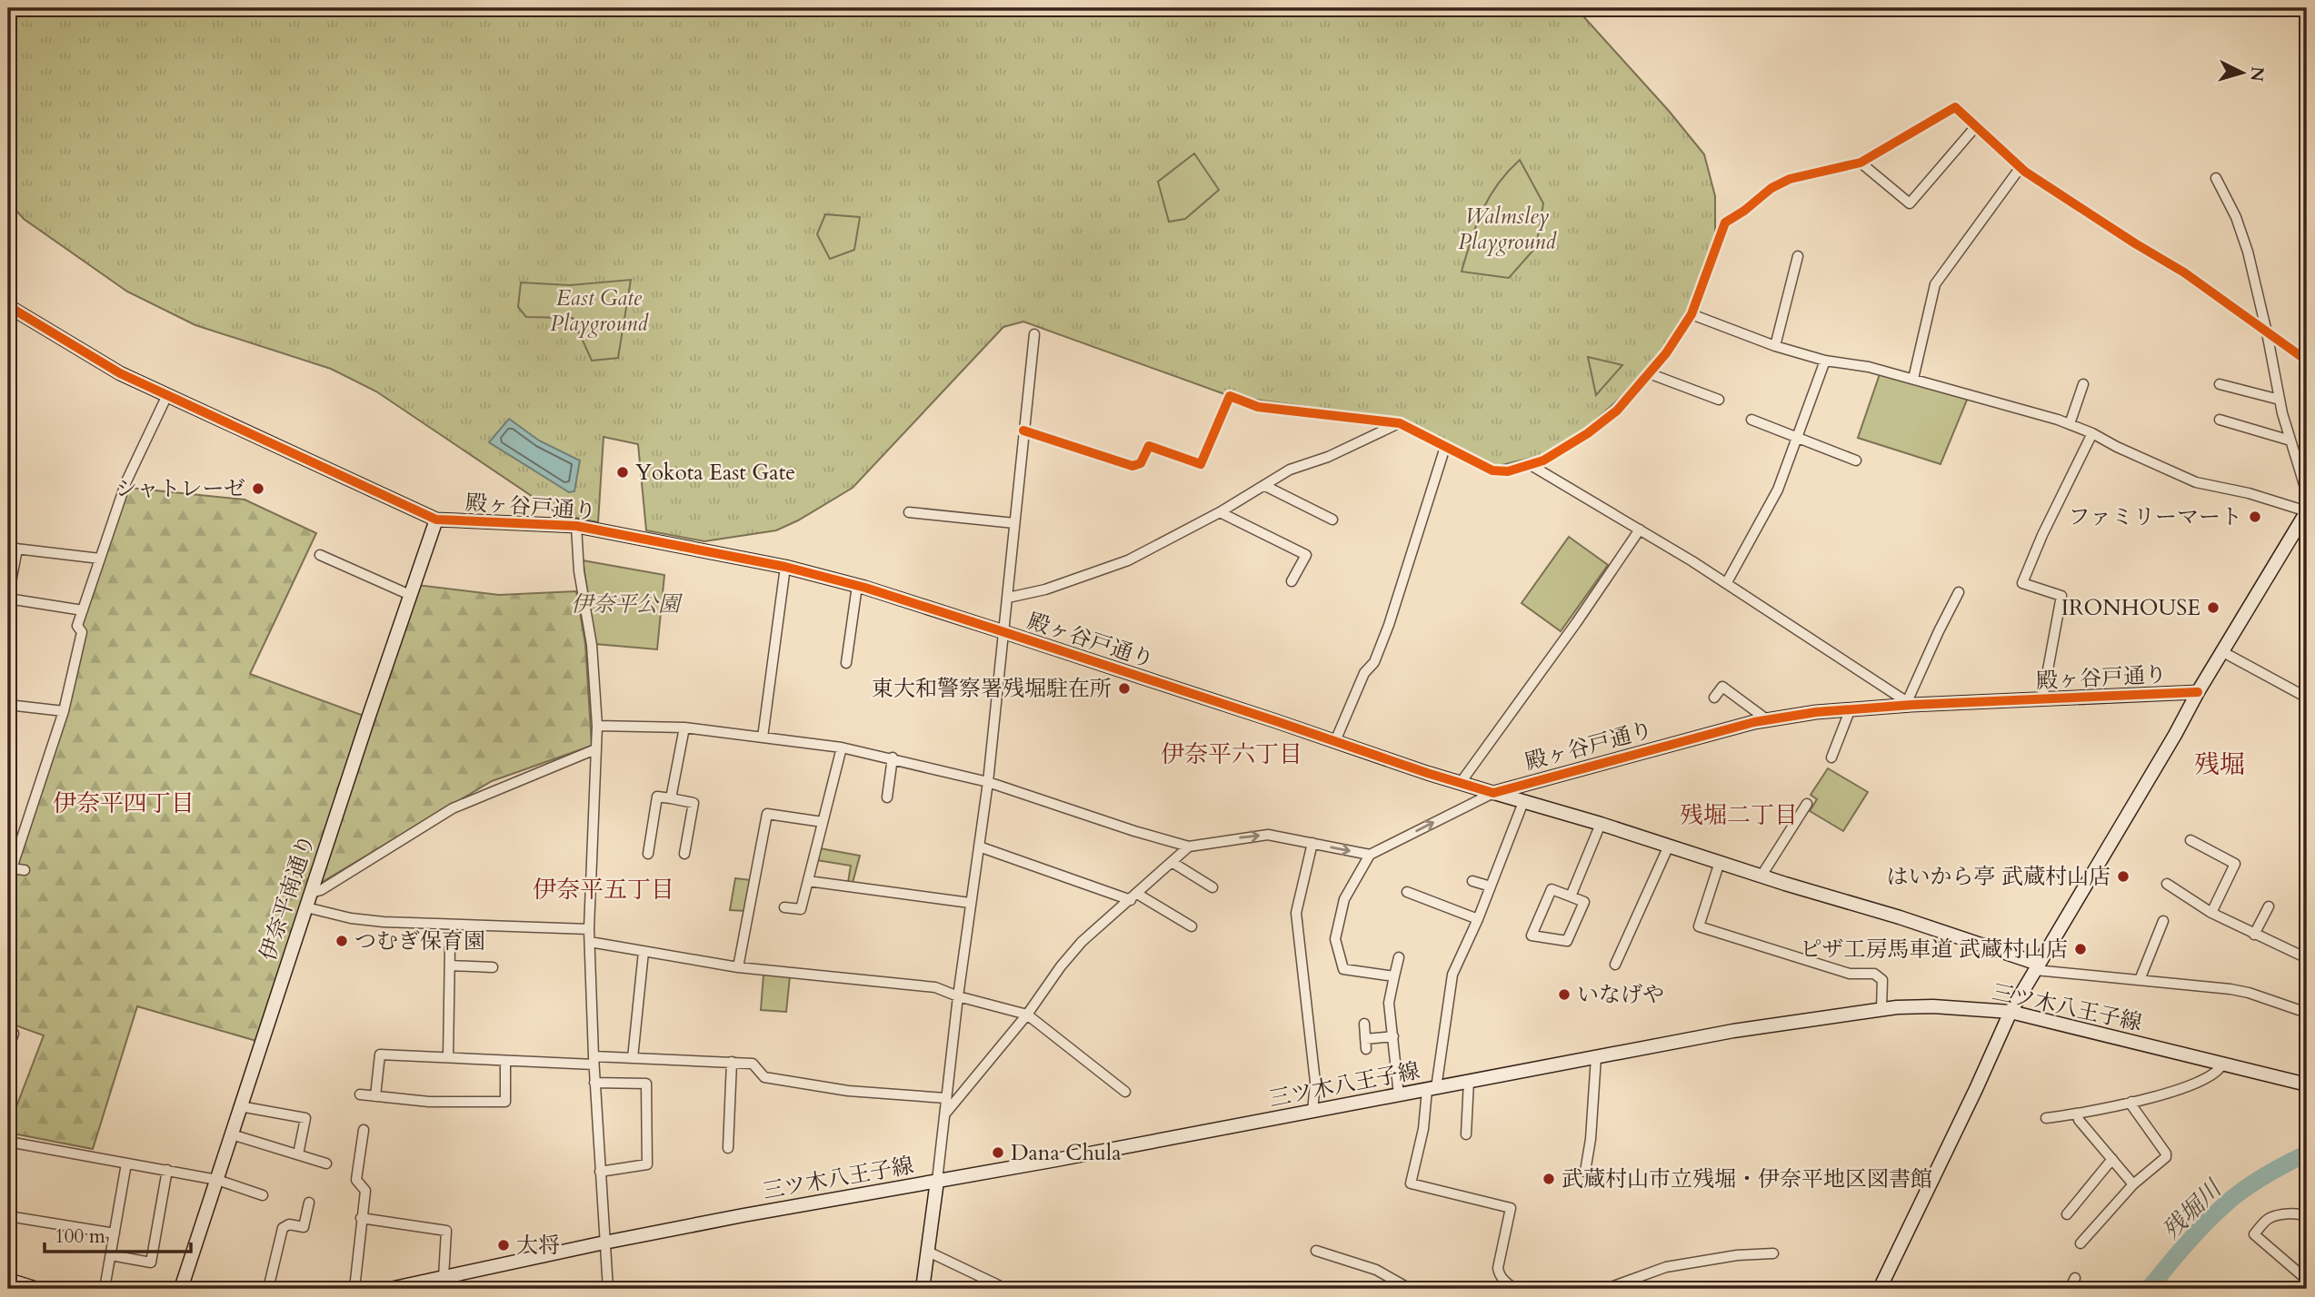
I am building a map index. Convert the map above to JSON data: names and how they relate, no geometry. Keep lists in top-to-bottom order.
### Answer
{
  "streets": {
    "street": ["殿ヶ谷戸通り", "伊奈平南通り", "三ツ木八王子線"]
  },
  "crossings": [
    ["殿ヶ谷戸通り", "伊奈平南通り"]
  ],
  "districts": [
    "伊奈平六丁目",
    "残堀",
    "伊奈平四丁目",
    "残堀二丁目",
    "伊奈平五丁目"
  ],
  "water": ["残堀川"],
  "parks": ["Walmsley Playground", "East Gate Playground", "伊奈平公園"],
  "places": [
    "Yokota East Gate",
    "シャトレーゼ",
    "ファミリーマート",
    "IRONHOUSE",
    "東大和警察署残堀駐在所",
    "はいから亭 武蔵村山店",
    "つむぎ保育園",
    "ピザ工房馬車道 武蔵村山店",
    "いなげや",
    "Dana Chula",
    "武蔵村山市立残堀・伊奈平地区図書館",
    "大将"
  ],
  "scale_bar": "100 m",
  "north": "right"
}
